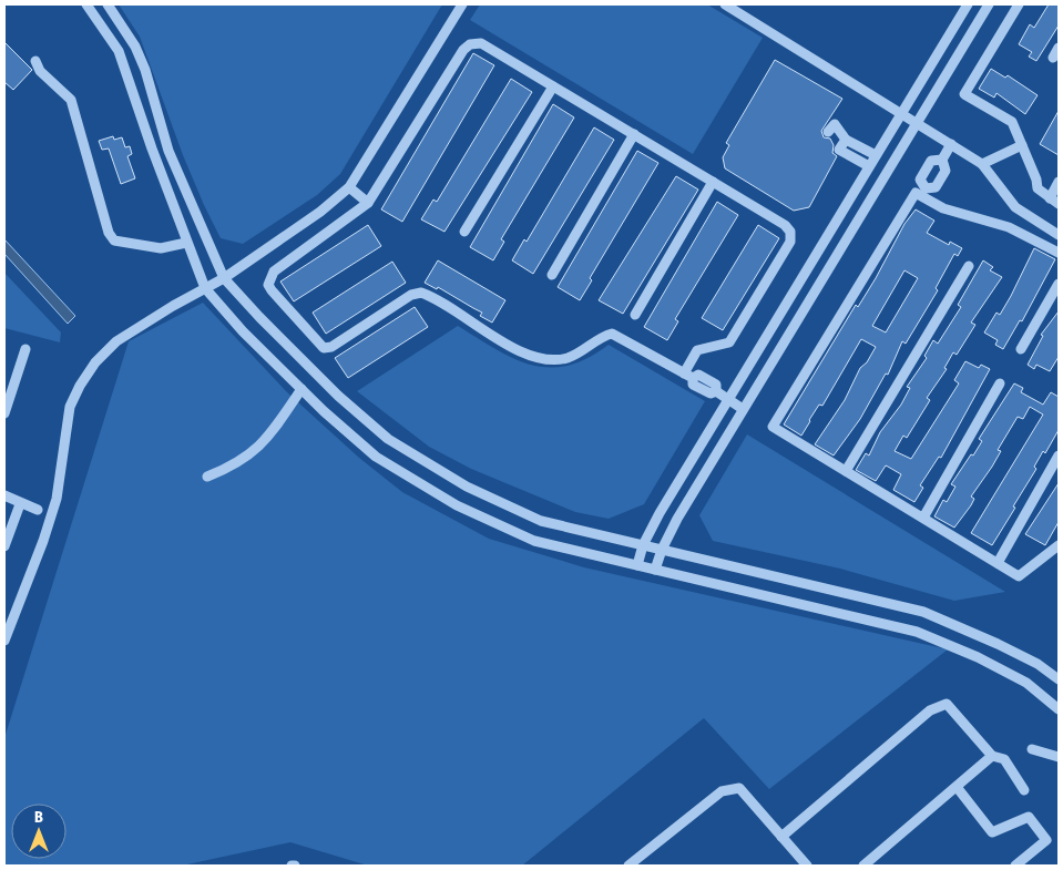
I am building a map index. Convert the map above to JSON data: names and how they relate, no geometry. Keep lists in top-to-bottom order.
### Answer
{
  "north": "top"
}
